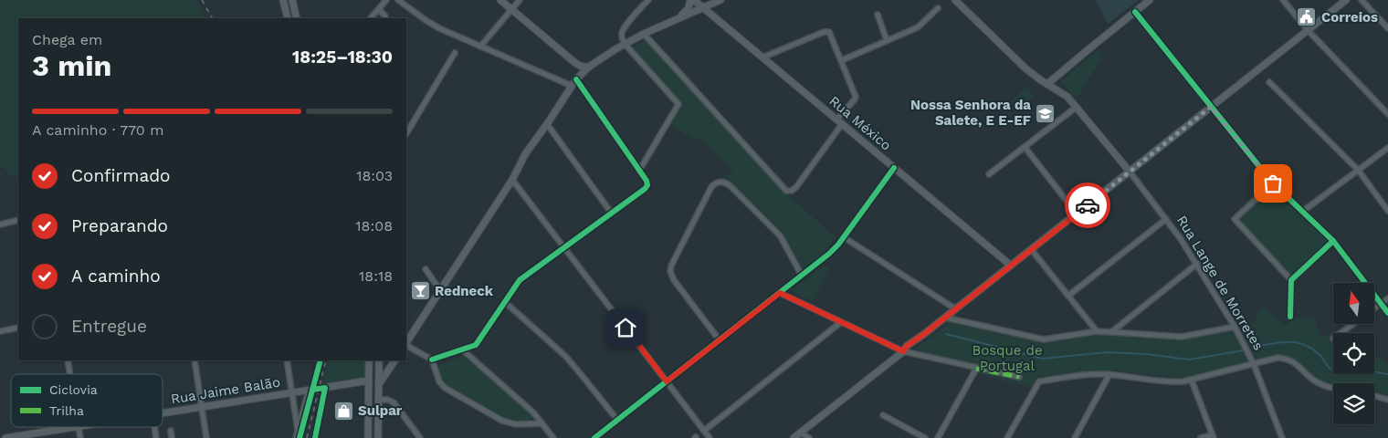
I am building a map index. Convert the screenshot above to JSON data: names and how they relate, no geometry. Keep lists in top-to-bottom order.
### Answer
{
  "streets": {
    "main road": ["Rua México", "Rua Lange de Morretes", "Rua Jaime Balão"]
  },
  "parks": ["Bosque de Portugal"],
  "places": {
    "public building": ["Correios"],
    "school or university": ["Nossa Senhora da Salete, E E-EF"],
    "bar": ["Redneck"],
    "shop": ["Sulpar"]
  },
  "legend": ["Ciclovia", "Trilha"],
  "north": "top",
  "page": {
    "heading": ["3 min", "Chega em", "18:25–18:30"],
    "bar": "A caminho · 770 m",
    "list": [
      ["Confirmado", "18:03"],
      ["Preparando", "18:08"],
      ["A caminho", "18:18"],
      "Entregue"
    ]
  }
}
